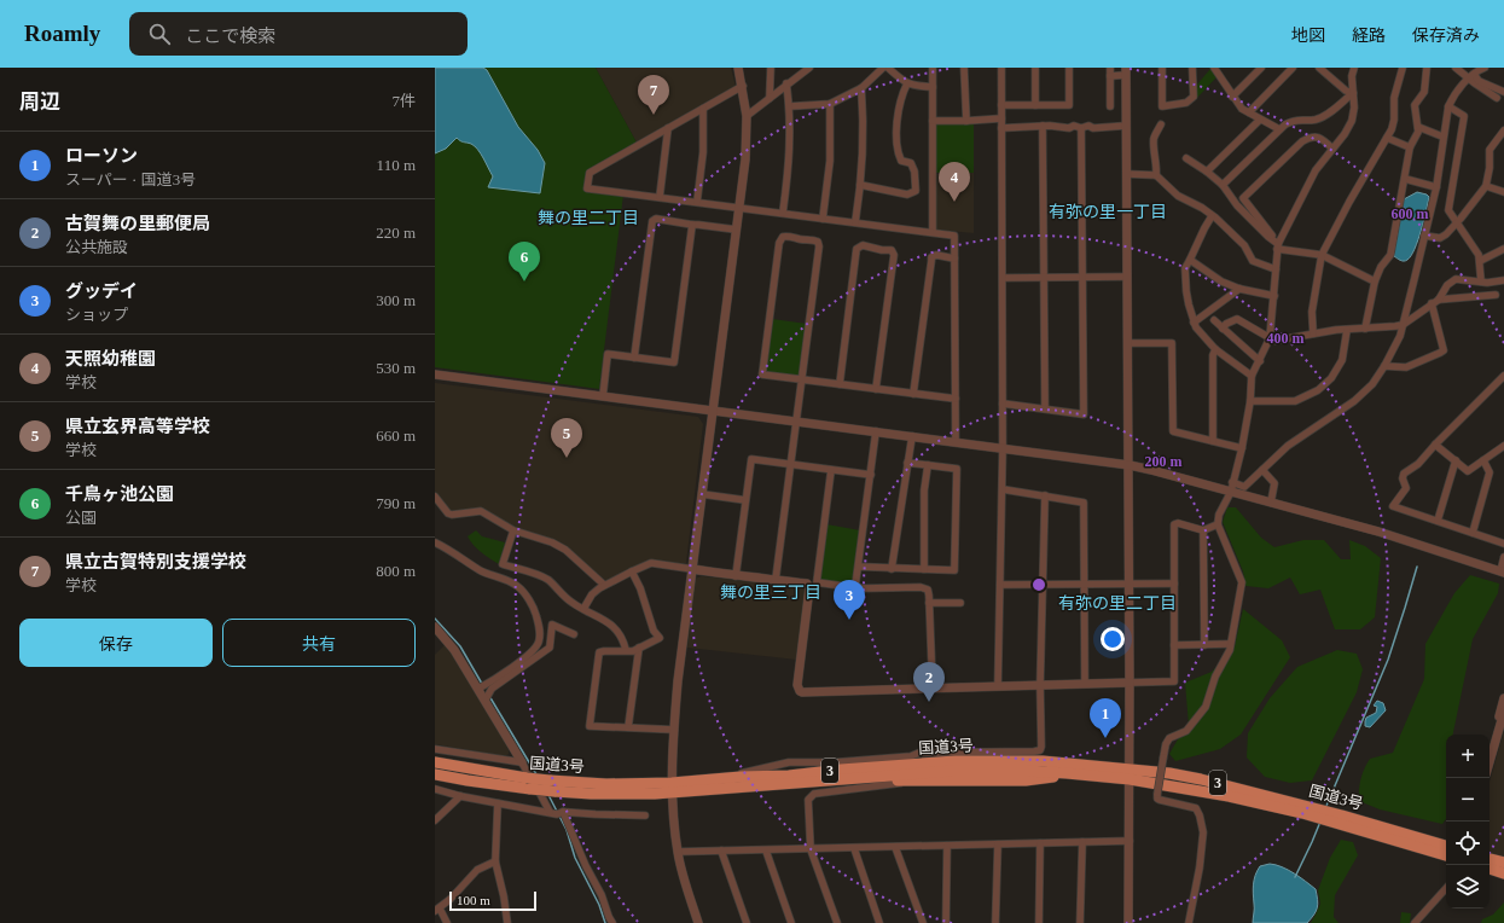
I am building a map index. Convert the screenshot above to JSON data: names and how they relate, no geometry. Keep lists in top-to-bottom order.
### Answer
{
  "streets": {
    "highway": ["国道3号", "3"]
  },
  "districts": [
    "有弥の里一丁目",
    "舞の里二丁目",
    "舞の里三丁目",
    "有弥の里二丁目"
  ],
  "scale_bar": "100 m",
  "page": {
    "header": "Roamly",
    "search": "ここで検索",
    "nav": ["地図", "経路", "保存済み"],
    "heading": ["周辺", "7件"],
    "pins": [
      "7",
      "4",
      "6",
      "5",
      "3",
      "2",
      "1"
    ],
    "list": [
      {
        "mark": "1",
        "name": "ローソン",
        "note": "スーパー · 国道3号",
        "value": "110 m"
      },
      {
        "mark": "2",
        "name": "古賀舞の里郵便局",
        "note": "公共施設",
        "value": "220 m"
      },
      {
        "mark": "3",
        "name": "グッデイ",
        "note": "ショップ",
        "value": "300 m"
      },
      {
        "mark": "4",
        "name": "天照幼稚園",
        "note": "学校",
        "value": "530 m"
      },
      {
        "mark": "5",
        "name": "県立玄界高等学校",
        "note": "学校",
        "value": "660 m"
      },
      {
        "mark": "6",
        "name": "千鳥ヶ池公園",
        "note": "公園",
        "value": "790 m"
      },
      {
        "mark": "7",
        "name": "県立古賀特別支援学校",
        "note": "学校",
        "value": "800 m"
      }
    ],
    "buttons": ["保存", "共有"],
    "map_buttons": ["+", "−"],
    "scale": "100 m"
  },
  "rings": ["600 m", "400 m", "200 m"]
}
